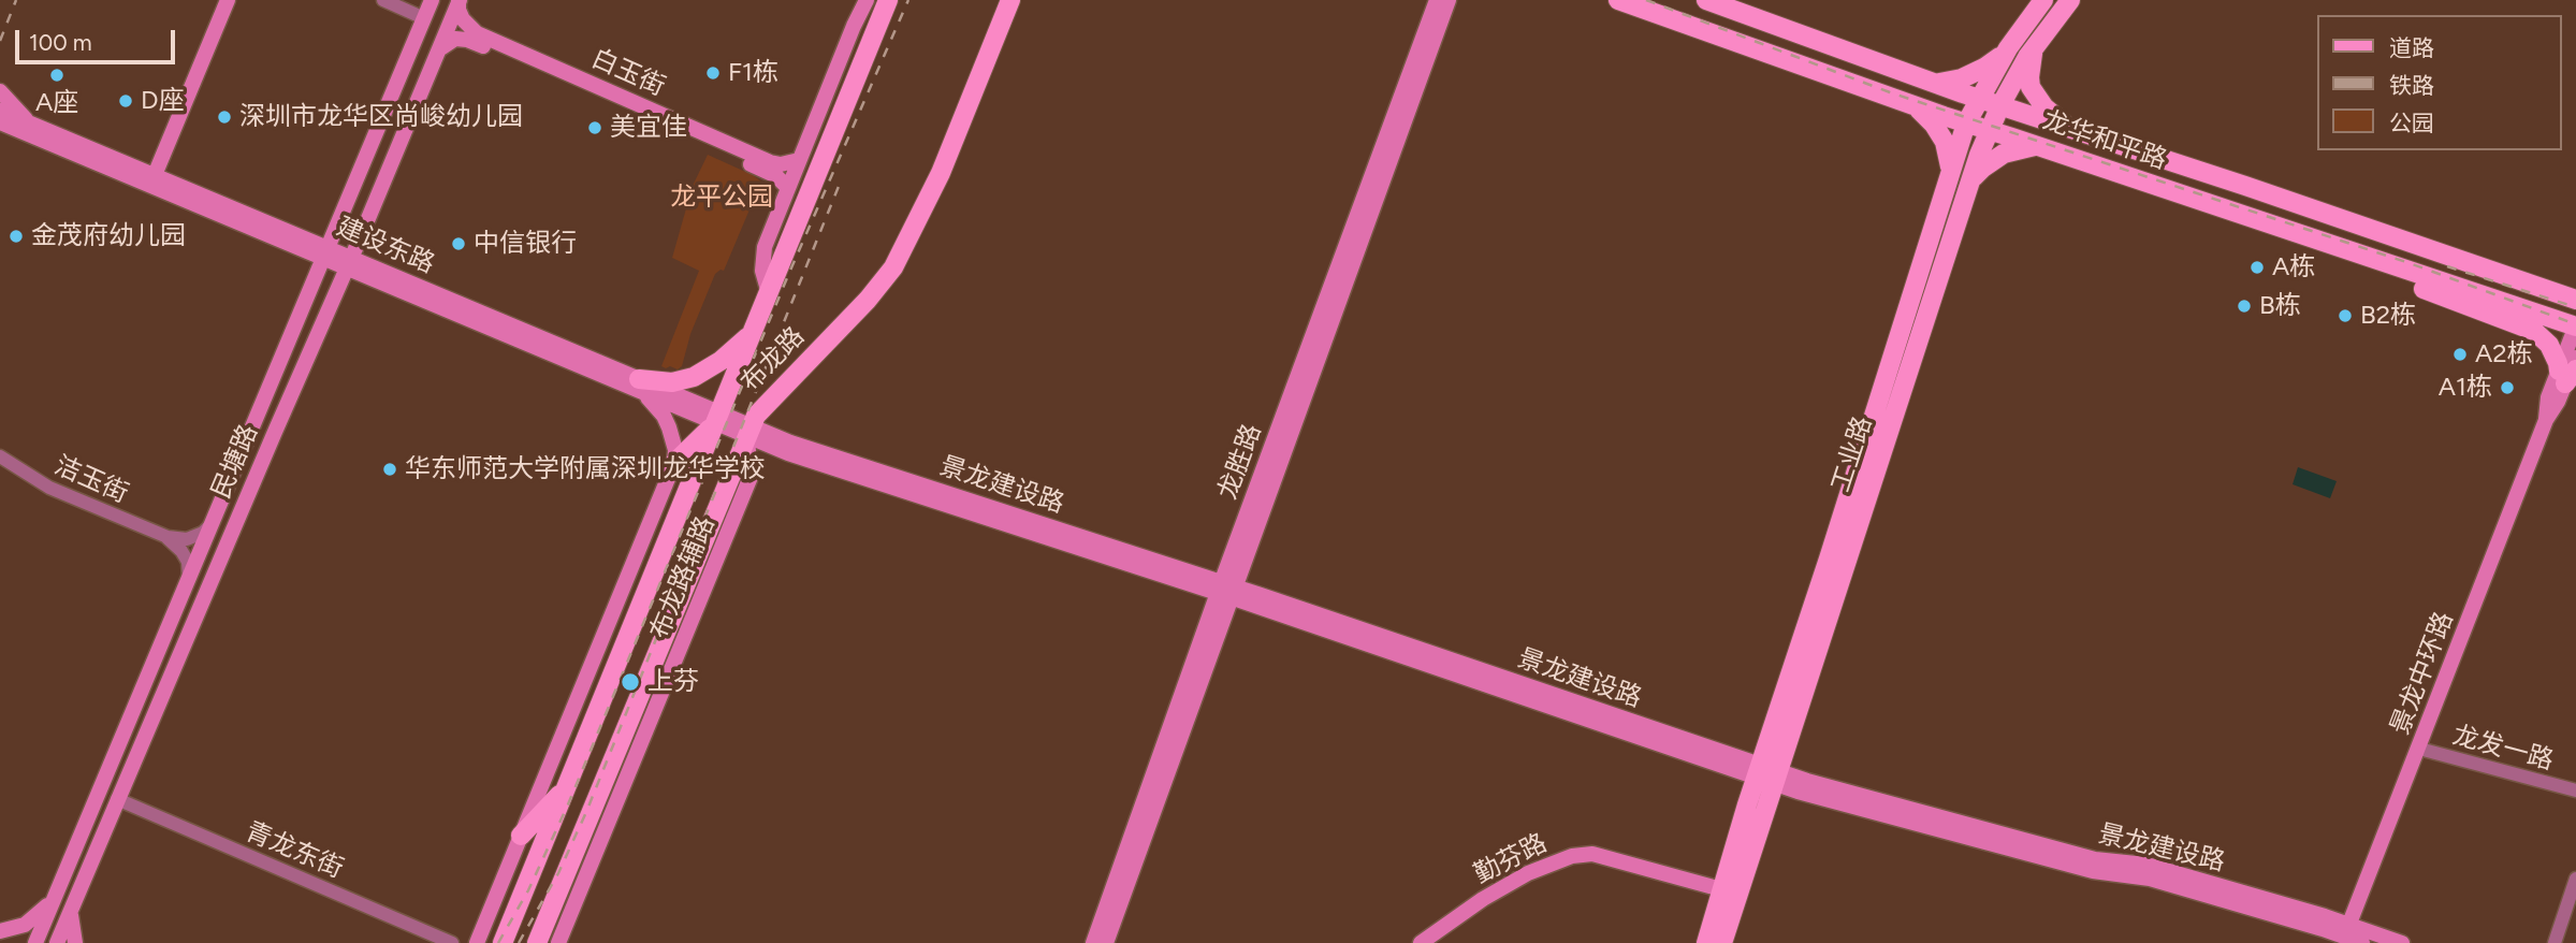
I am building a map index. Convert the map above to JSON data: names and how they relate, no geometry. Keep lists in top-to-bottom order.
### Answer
{
  "streets": {
    "main road": [
      "白玉街",
      "龙华和平路",
      "建设东路",
      "布龙路",
      "工业路",
      "民塘路",
      "龙胜路",
      "景龙建设路",
      "布龙路辅路",
      "景龙中环路",
      "勤芬路"
    ],
    "street": ["洁玉街", "龙发一路", "青龙东街"]
  },
  "crossings": [
    ["白玉街", "民塘路"],
    ["龙华和平路", "工业路"],
    ["龙华和平路", "景龙中环路"],
    ["建设东路", "布龙路"],
    ["建设东路", "民塘路"],
    ["建设东路", "景龙建设路"],
    ["建设东路", "布龙路辅路"],
    ["布龙路", "景龙建设路"],
    ["布龙路", "布龙路辅路"],
    ["工业路", "景龙建设路"],
    ["工业路", "勤芬路"],
    ["民塘路", "青龙东街"],
    ["龙胜路", "景龙建设路"],
    ["景龙建设路", "布龙路辅路"],
    ["景龙建设路", "景龙中环路"],
    ["景龙中环路", "龙发一路"]
  ],
  "parks": ["龙平公园"],
  "places": [
    "F1栋",
    "A座",
    "D座",
    "深圳市龙华区尚峻幼儿园",
    "美宜佳",
    "金茂府幼儿园",
    "中信银行",
    "A栋",
    "B栋",
    "B2栋",
    "A2栋",
    "A1栋",
    "华东师范大学附属深圳龙华学校",
    "上芬"
  ],
  "legend": ["道路", "铁路", "公园"],
  "scale_bar": "100 m"
}
